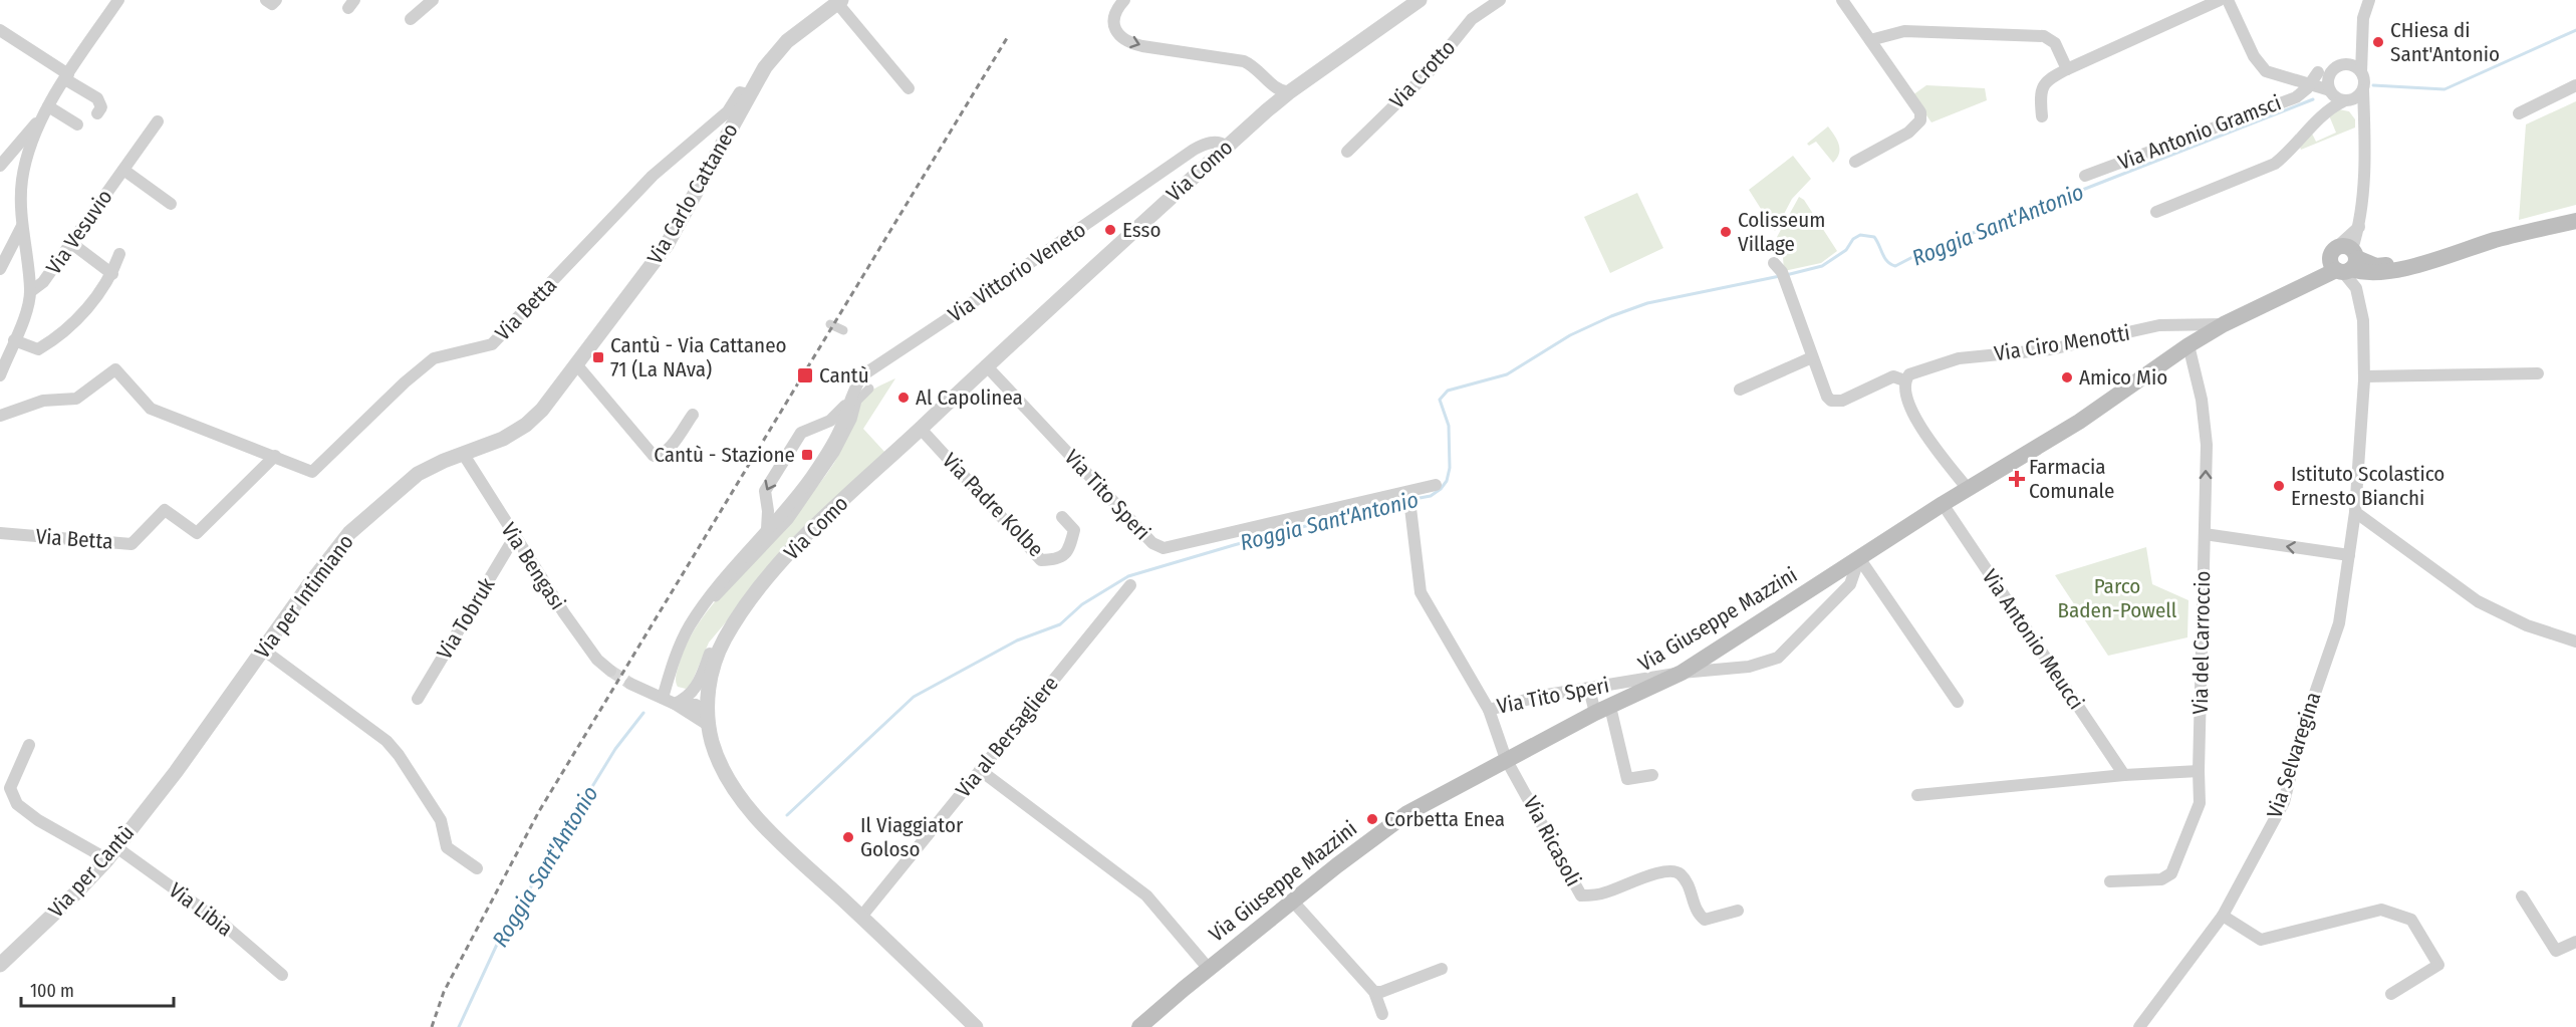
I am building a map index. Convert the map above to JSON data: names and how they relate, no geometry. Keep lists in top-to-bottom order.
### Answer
{
  "streets": {
    "main road": ["Via Giuseppe Mazzini"],
    "street": [
      "Via Crotto",
      "Via Antonio Gramsci",
      "Via Como",
      "Via Carlo Cattaneo",
      "Via Vesuvio",
      "Via Vittorio Veneto",
      "Via Betta",
      "Via Ciro Menotti",
      "Via Tito Speri",
      "Via Padre Kolbe",
      "Via Bengasi",
      "Via per Intimiano",
      "Via Tobruk",
      "Via Antonio Meucci",
      "Via del Carroccio",
      "Via al Bersagliere",
      "Via Selvaregina",
      "Via Ricasoli",
      "Via per Cantù",
      "Via Libia"
    ]
  },
  "crossings": [
    ["Via Como", "Via Vittorio Veneto"],
    ["Via Como", "Via Tito Speri"],
    ["Via Como", "Via Padre Kolbe"],
    ["Via Como", "Via al Bersagliere"],
    ["Via Carlo Cattaneo", "Via Betta"],
    ["Via Carlo Cattaneo", "Via Bengasi"],
    ["Via Carlo Cattaneo", "Via per Intimiano"],
    ["Via Ciro Menotti", "Via Giuseppe Mazzini"],
    ["Via Tito Speri", "Via Giuseppe Mazzini"],
    ["Via Tito Speri", "Via Ricasoli"],
    ["Via Bengasi", "Via per Intimiano"],
    ["Via Bengasi", "Via Tobruk"],
    ["Via per Intimiano", "Via per Cantù"],
    ["Via Giuseppe Mazzini", "Via Antonio Meucci"],
    ["Via Giuseppe Mazzini", "Via del Carroccio"],
    ["Via Giuseppe Mazzini", "Via Selvaregina"],
    ["Via Giuseppe Mazzini", "Via Ricasoli"],
    ["Via per Cantù", "Via Libia"]
  ],
  "water": ["Roggia Sant'Antonio"],
  "parks": ["Parco Baden-Powell"],
  "places": {
    "other": [
      "CHiesa di Sant'Antonio",
      "Esso",
      "Colisseum Village",
      "Amico Mio",
      "Al Capolinea",
      "Istituto Scolastico Ernesto Bianchi",
      "Corbetta Enea",
      "Il Viaggiator Goloso"
    ],
    "transit": ["Cantù - Via Cattaneo 71 (La NAva)", "Cantù", "Cantù - Stazione"],
    "health": ["Farmacia Comunale"]
  },
  "scale_bar": "100 m"
}
